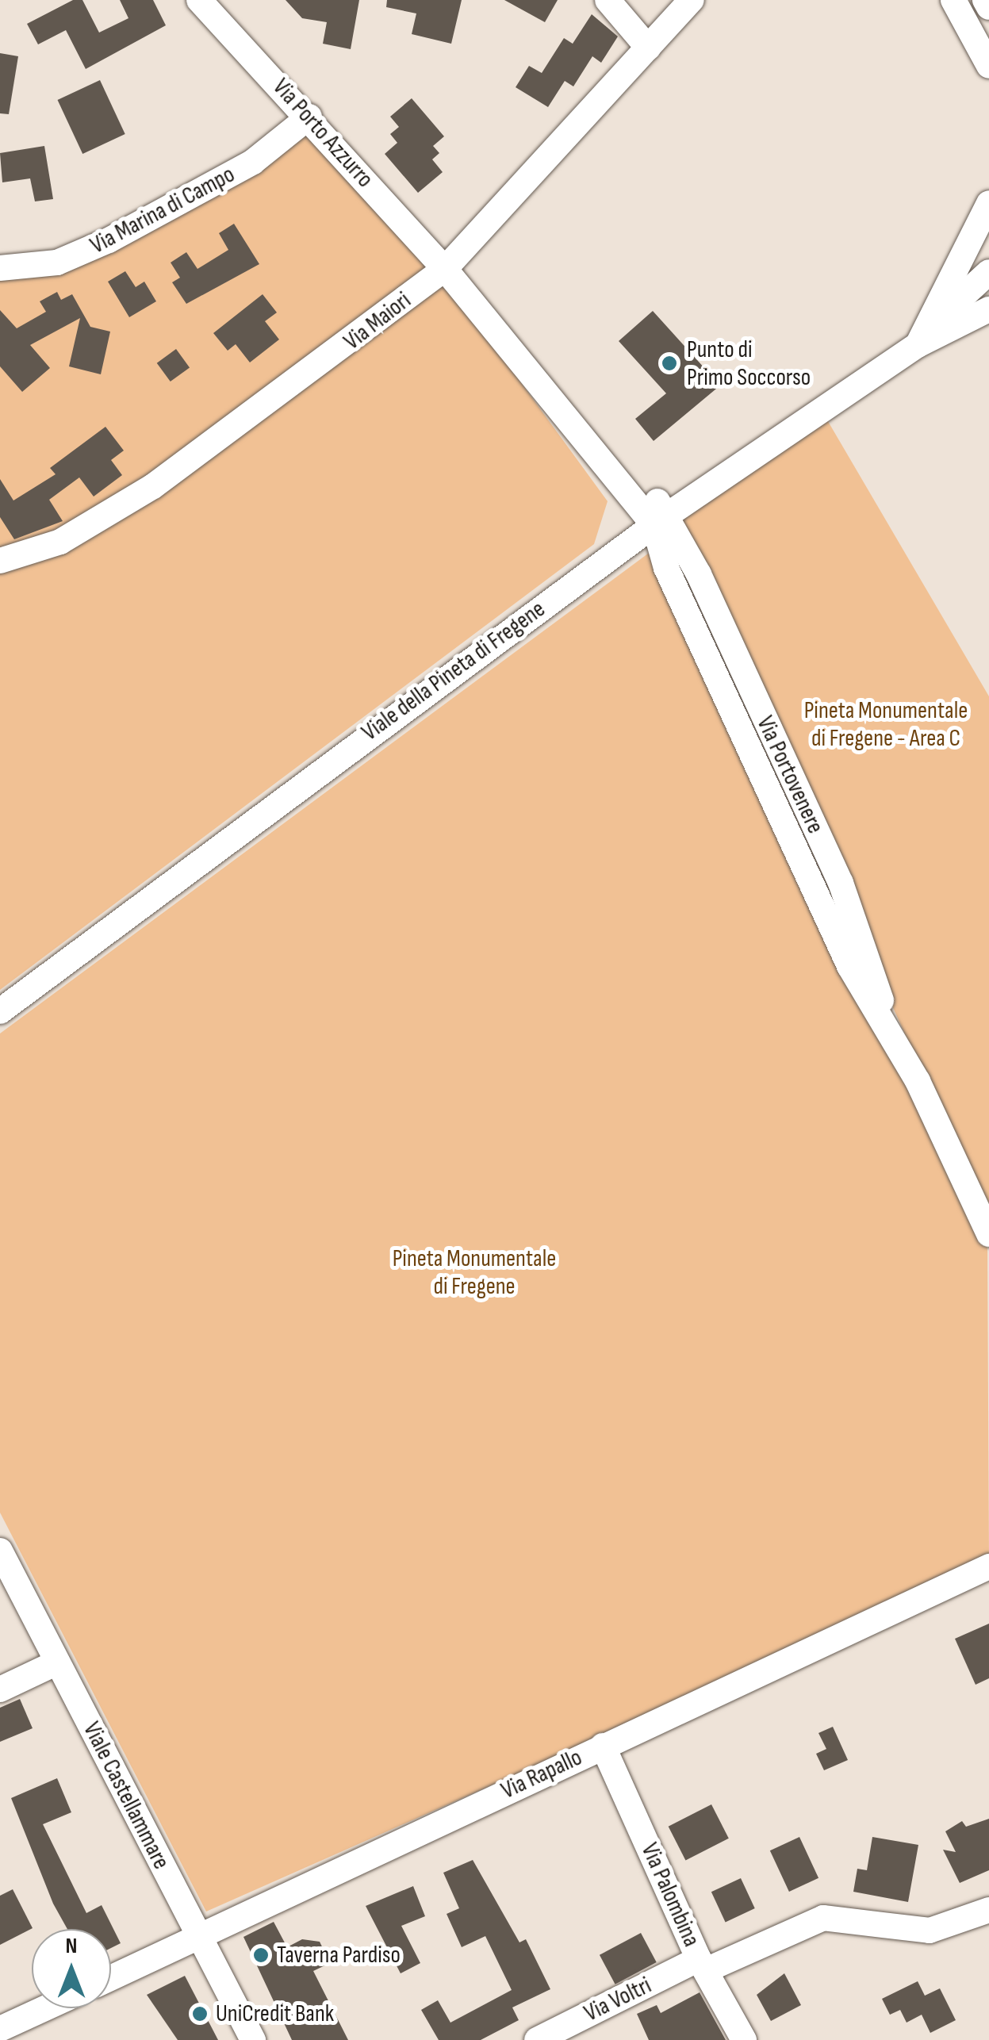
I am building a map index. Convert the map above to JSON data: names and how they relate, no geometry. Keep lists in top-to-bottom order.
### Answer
{
  "streets": {
    "street": [
      "Via Porto Azzurro",
      "Via Marina di Campo",
      "Via Maiori",
      "Viale della Pineta di Fregene",
      "Via Portovenere",
      "Via Rapallo",
      "Viale Castellammare",
      "Via Palombina",
      "Via Voltri"
    ]
  },
  "crossings": [
    ["Via Porto Azzurro", "Via Marina di Campo"],
    ["Via Porto Azzurro", "Via Maiori"],
    ["Via Porto Azzurro", "Viale della Pineta di Fregene"],
    ["Via Porto Azzurro", "Via Portovenere"],
    ["Viale della Pineta di Fregene", "Via Portovenere"],
    ["Via Rapallo", "Viale Castellammare"],
    ["Via Rapallo", "Via Palombina"],
    ["Via Palombina", "Via Voltri"]
  ],
  "parks": ["Pineta Monumentale di Fregene - Area C", "Pineta Monumentale di Fregene"],
  "places": ["Punto di Primo Soccorso", "Taverna Pardiso", "UniCredit Bank"],
  "north": "top"
}
